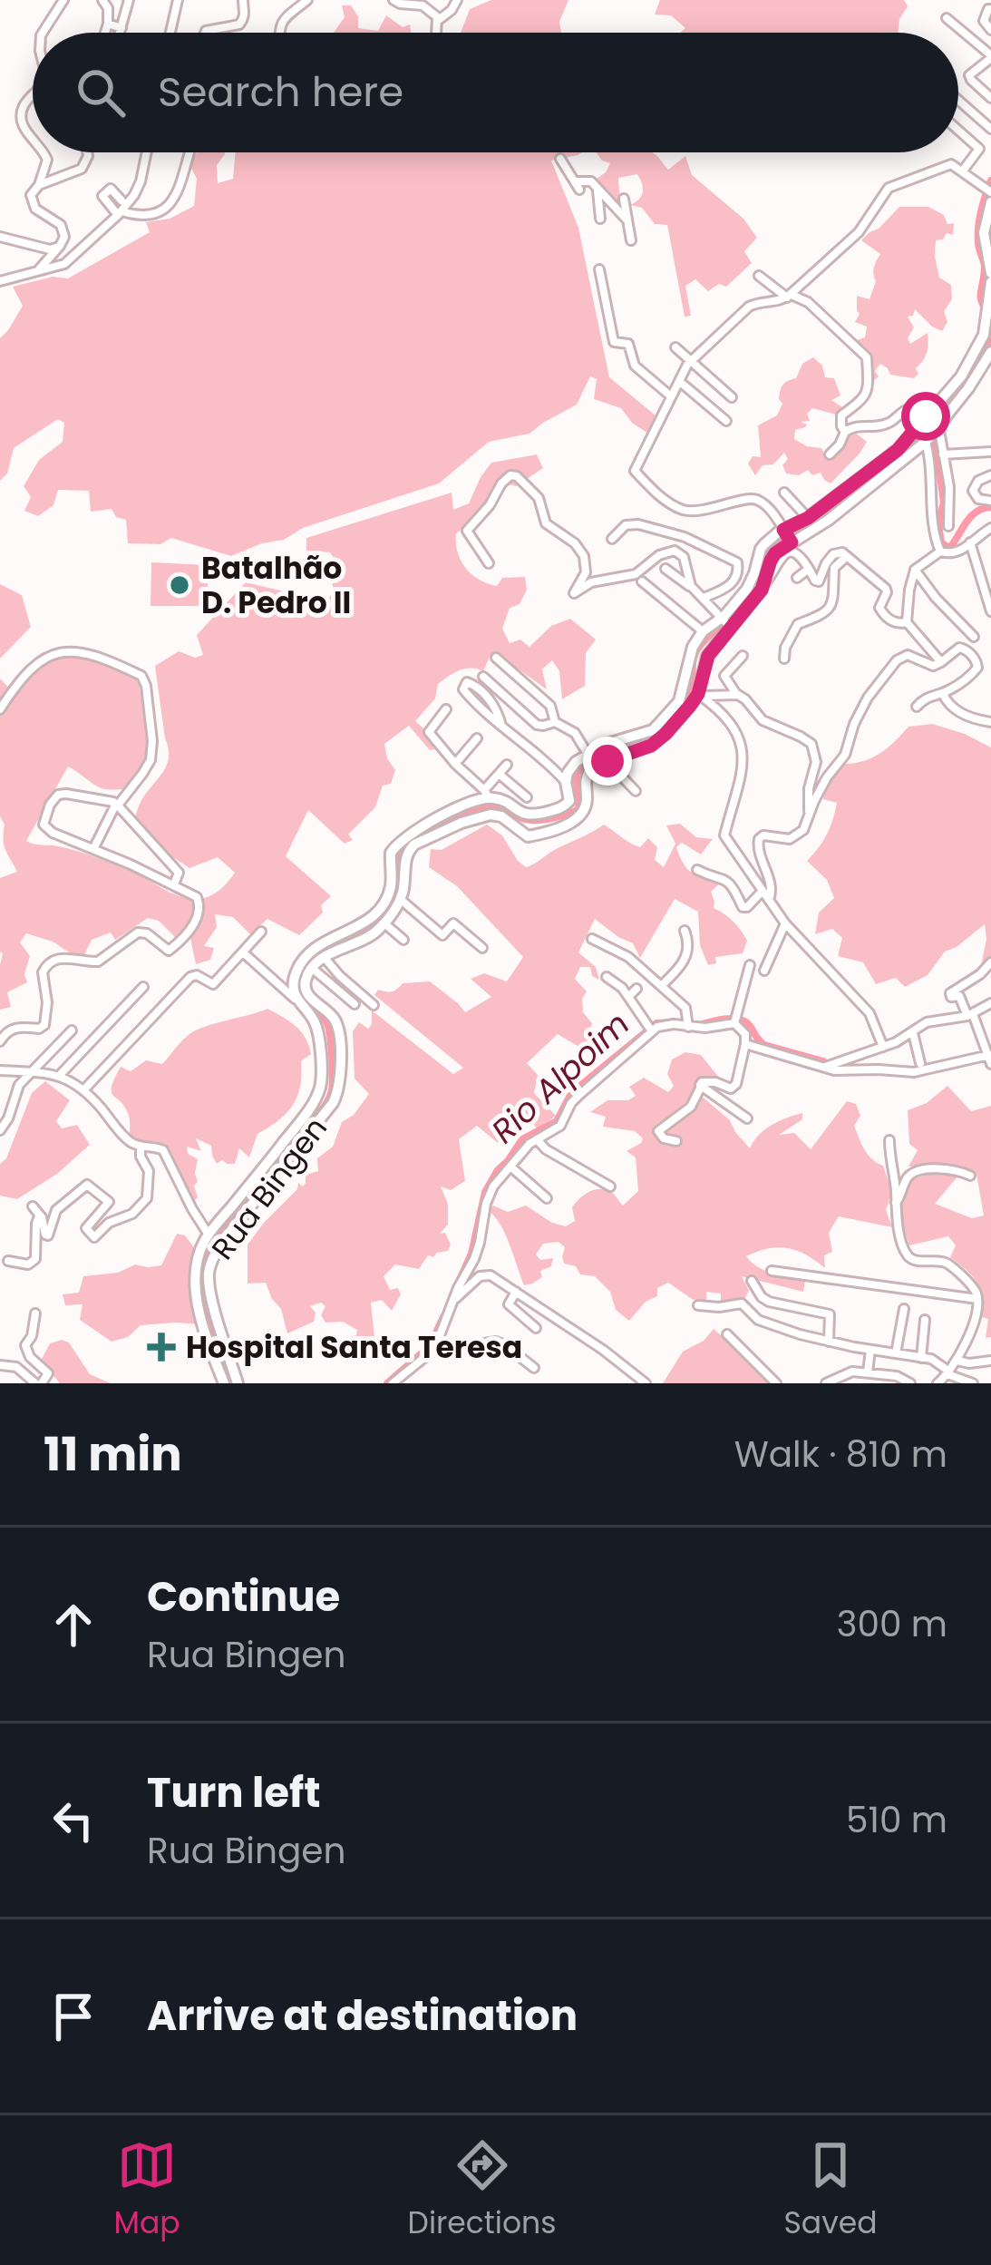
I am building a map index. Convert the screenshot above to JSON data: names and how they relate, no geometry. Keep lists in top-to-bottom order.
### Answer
{
  "streets": {
    "main road": ["Rua Bingen"]
  },
  "water": ["Rio Alpoim"],
  "places": {
    "other": ["Batalhão D. Pedro II"],
    "health": ["Hospital Santa Teresa"]
  },
  "page": {
    "search": "Search here",
    "heading": ["11 min", "Walk · 810 m"],
    "list": [
      ["Continue", "Rua Bingen", "300 m"],
      ["Turn left", "Rua Bingen", "510 m"],
      "Arrive at destination"
    ],
    "nav": ["Map", "Directions", "Saved"]
  }
}
